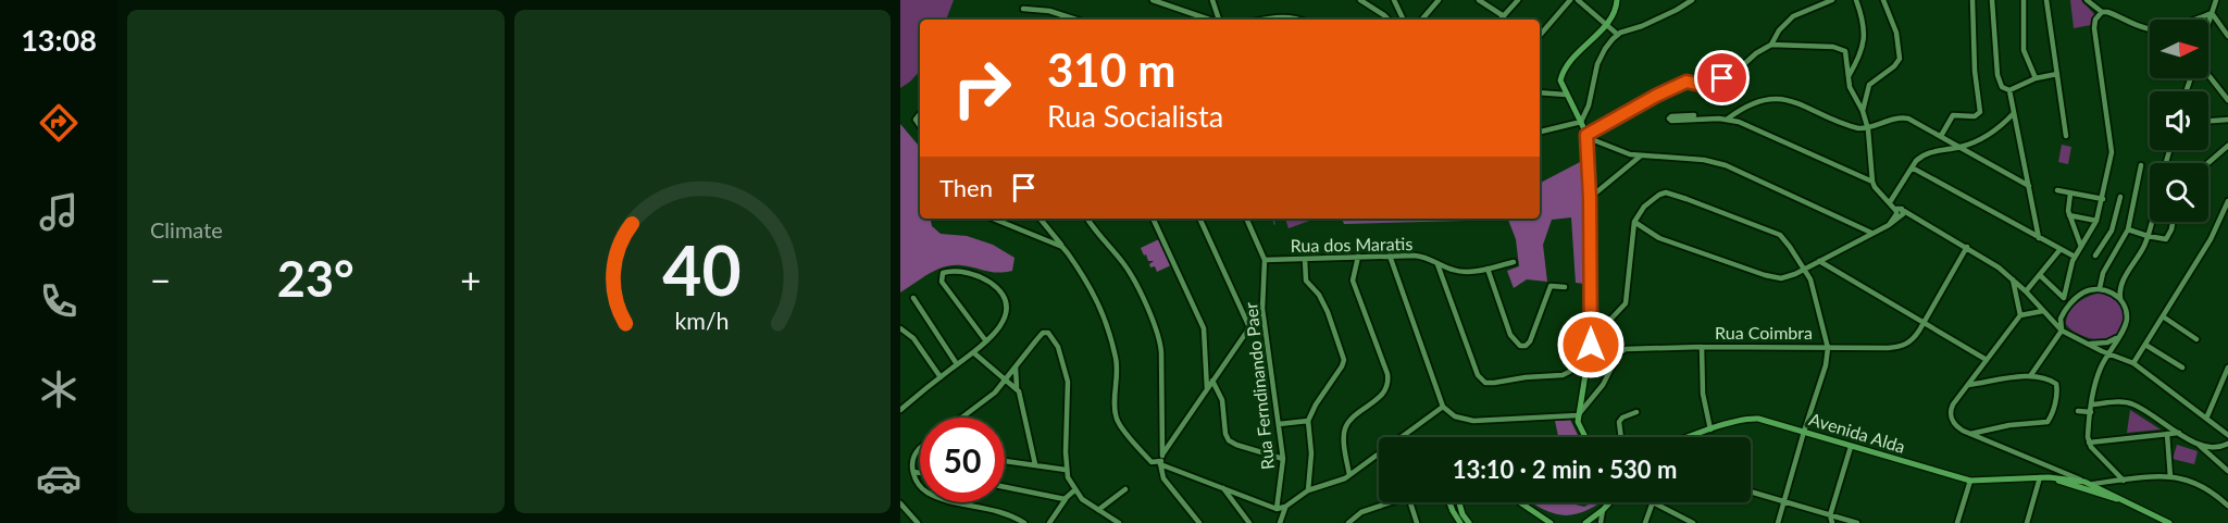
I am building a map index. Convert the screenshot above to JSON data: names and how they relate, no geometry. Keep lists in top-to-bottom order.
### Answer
{
  "streets": {
    "main road": ["Avenida Alda"],
    "street": ["Rua dos Maratis", "Rua Coimbra", "Rua Ferndinando Paer"]
  },
  "crossings": [
    ["Rua dos Maratis", "Rua Ferndinando Paer"]
  ],
  "north": "right",
  "page": {
    "tabs": "13:08",
    "tile": "Climate",
    "turn": ["310 m", "Rua Socialista"],
    "then": "Then",
    "heat": ["−", "23°", "+"],
    "limit": "50",
    "trip": "13:10 · 2 min · 530 m",
    "gauge": ["40", "km/h"]
  }
}
